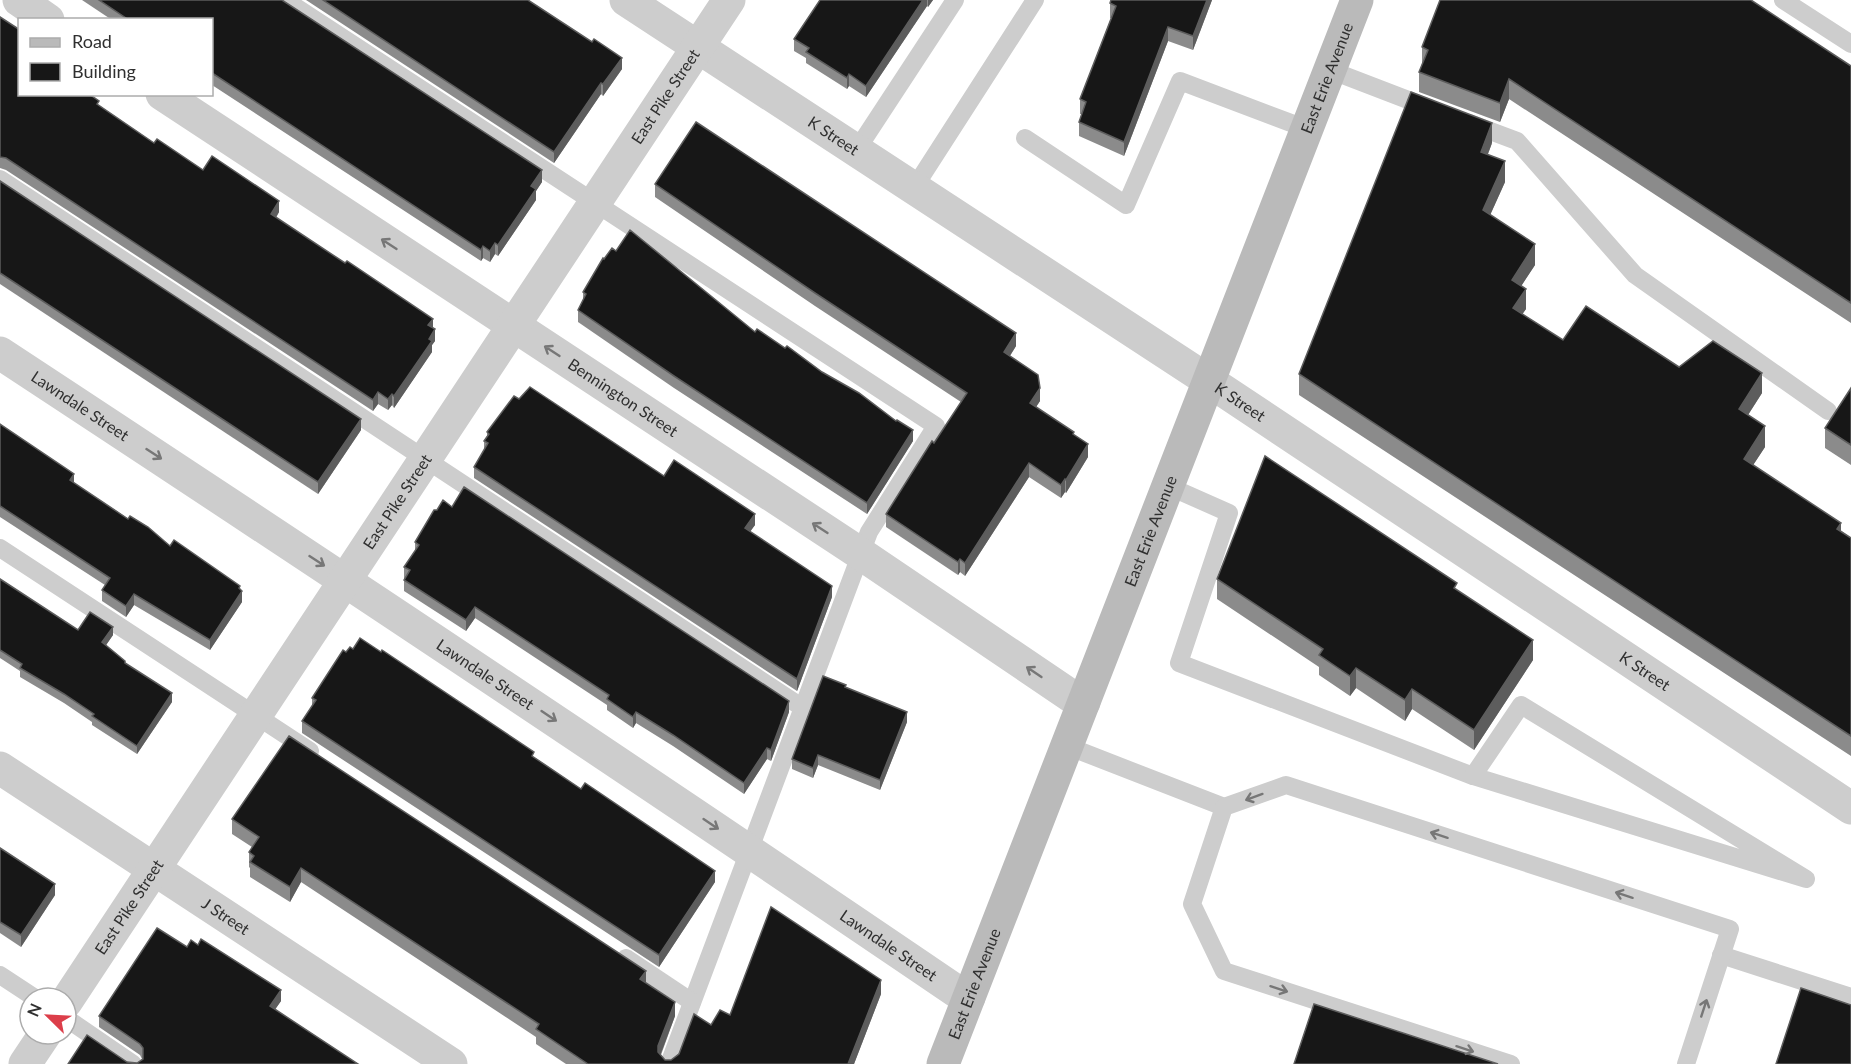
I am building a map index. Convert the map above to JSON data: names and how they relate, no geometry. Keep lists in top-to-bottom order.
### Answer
{
  "streets": {
    "main road": ["East Erie Avenue"],
    "street": [
      "East Pike Street",
      "K Street",
      "Bennington Street",
      "Lawndale Street",
      "J Street"
    ]
  },
  "crossings": [
    ["East Erie Avenue", "K Street"],
    ["East Erie Avenue", "Bennington Street"],
    ["East Erie Avenue", "Lawndale Street"],
    ["East Pike Street", "K Street"],
    ["East Pike Street", "Bennington Street"],
    ["East Pike Street", "Lawndale Street"],
    ["East Pike Street", "J Street"]
  ],
  "one_way": ["Bennington Street", "Lawndale Street"],
  "legend": ["Road", "Building"],
  "north": "top left"
}
